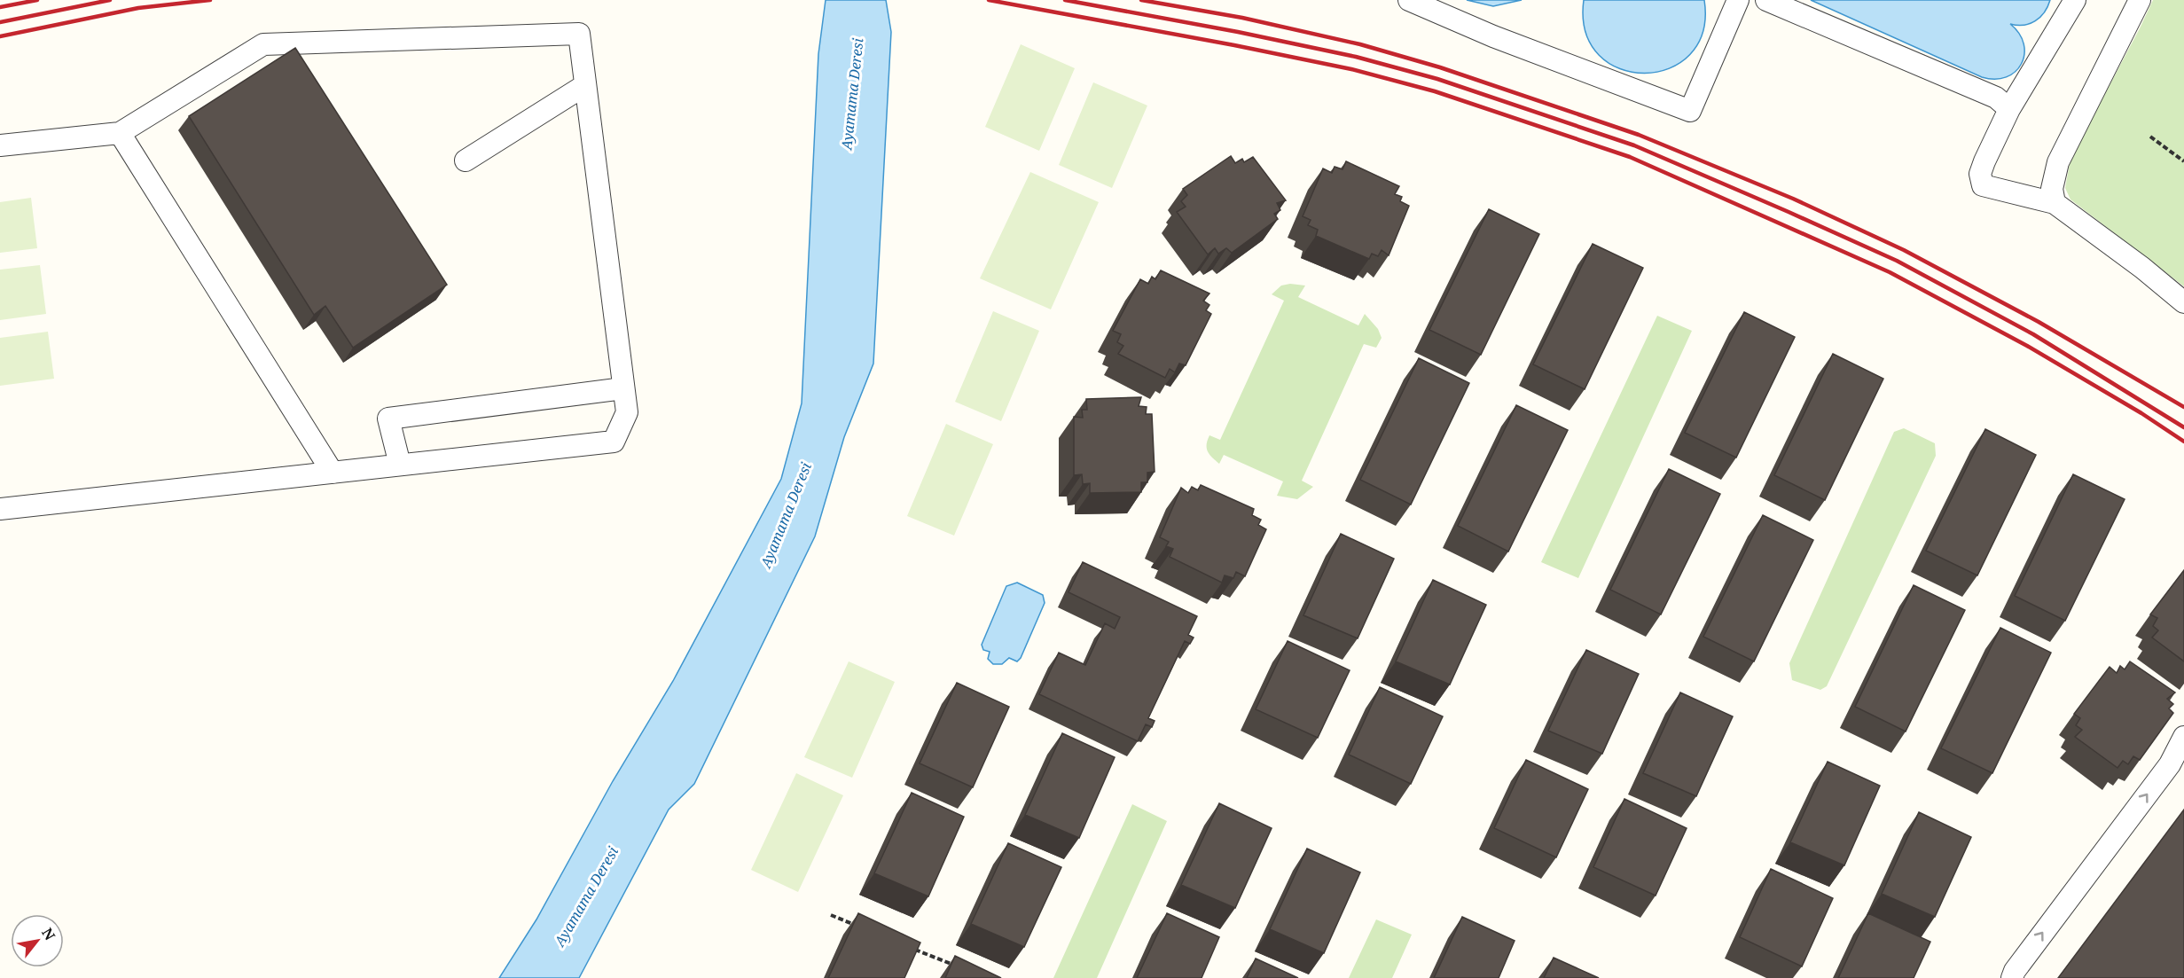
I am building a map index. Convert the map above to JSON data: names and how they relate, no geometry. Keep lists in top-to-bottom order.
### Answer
{
  "water": ["Ayamama Deresi"],
  "north": "top right"
}
